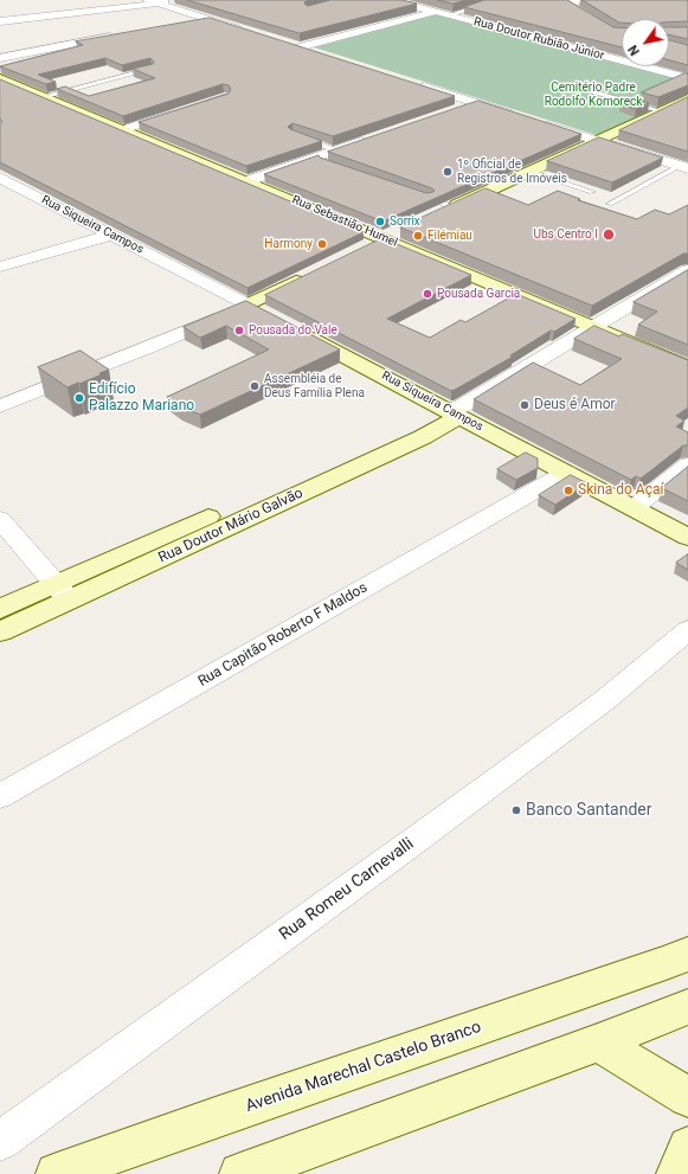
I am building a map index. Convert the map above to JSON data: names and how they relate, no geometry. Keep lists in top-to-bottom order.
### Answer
{
  "streets": {
    "street": [
      "Rua Doutor Rubião Júnior",
      "Rua Sebastião Humel",
      "Rua Siqueira Campos",
      "Rua Doutor Mário Galvão",
      "Rua Capitão Roberto F Maldos",
      "Rua Romeu Carnevalli",
      "Avenida Marechal Castelo Branco"
    ]
  },
  "crossings": [
    ["Rua Siqueira Campos", "Rua Doutor Mário Galvão"],
    ["Rua Siqueira Campos", "Rua Capitão Roberto F Maldos"]
  ],
  "parks": ["Cemitério Padre Rodolfo Komoreck"],
  "places": [
    "1º Oficial de Registros de Imóveis",
    "Sorrix",
    "Ubs Centro I",
    "Filémiau",
    "Harmony",
    "Pousada Garcia",
    "Pousada do Vale",
    "Assembléia de Deus Família Plena",
    "Edifício Palazzo Mariano",
    "Deus é Amor",
    "Skina do Açaí",
    "Banco Santander"
  ],
  "north": "bottom left"
}
